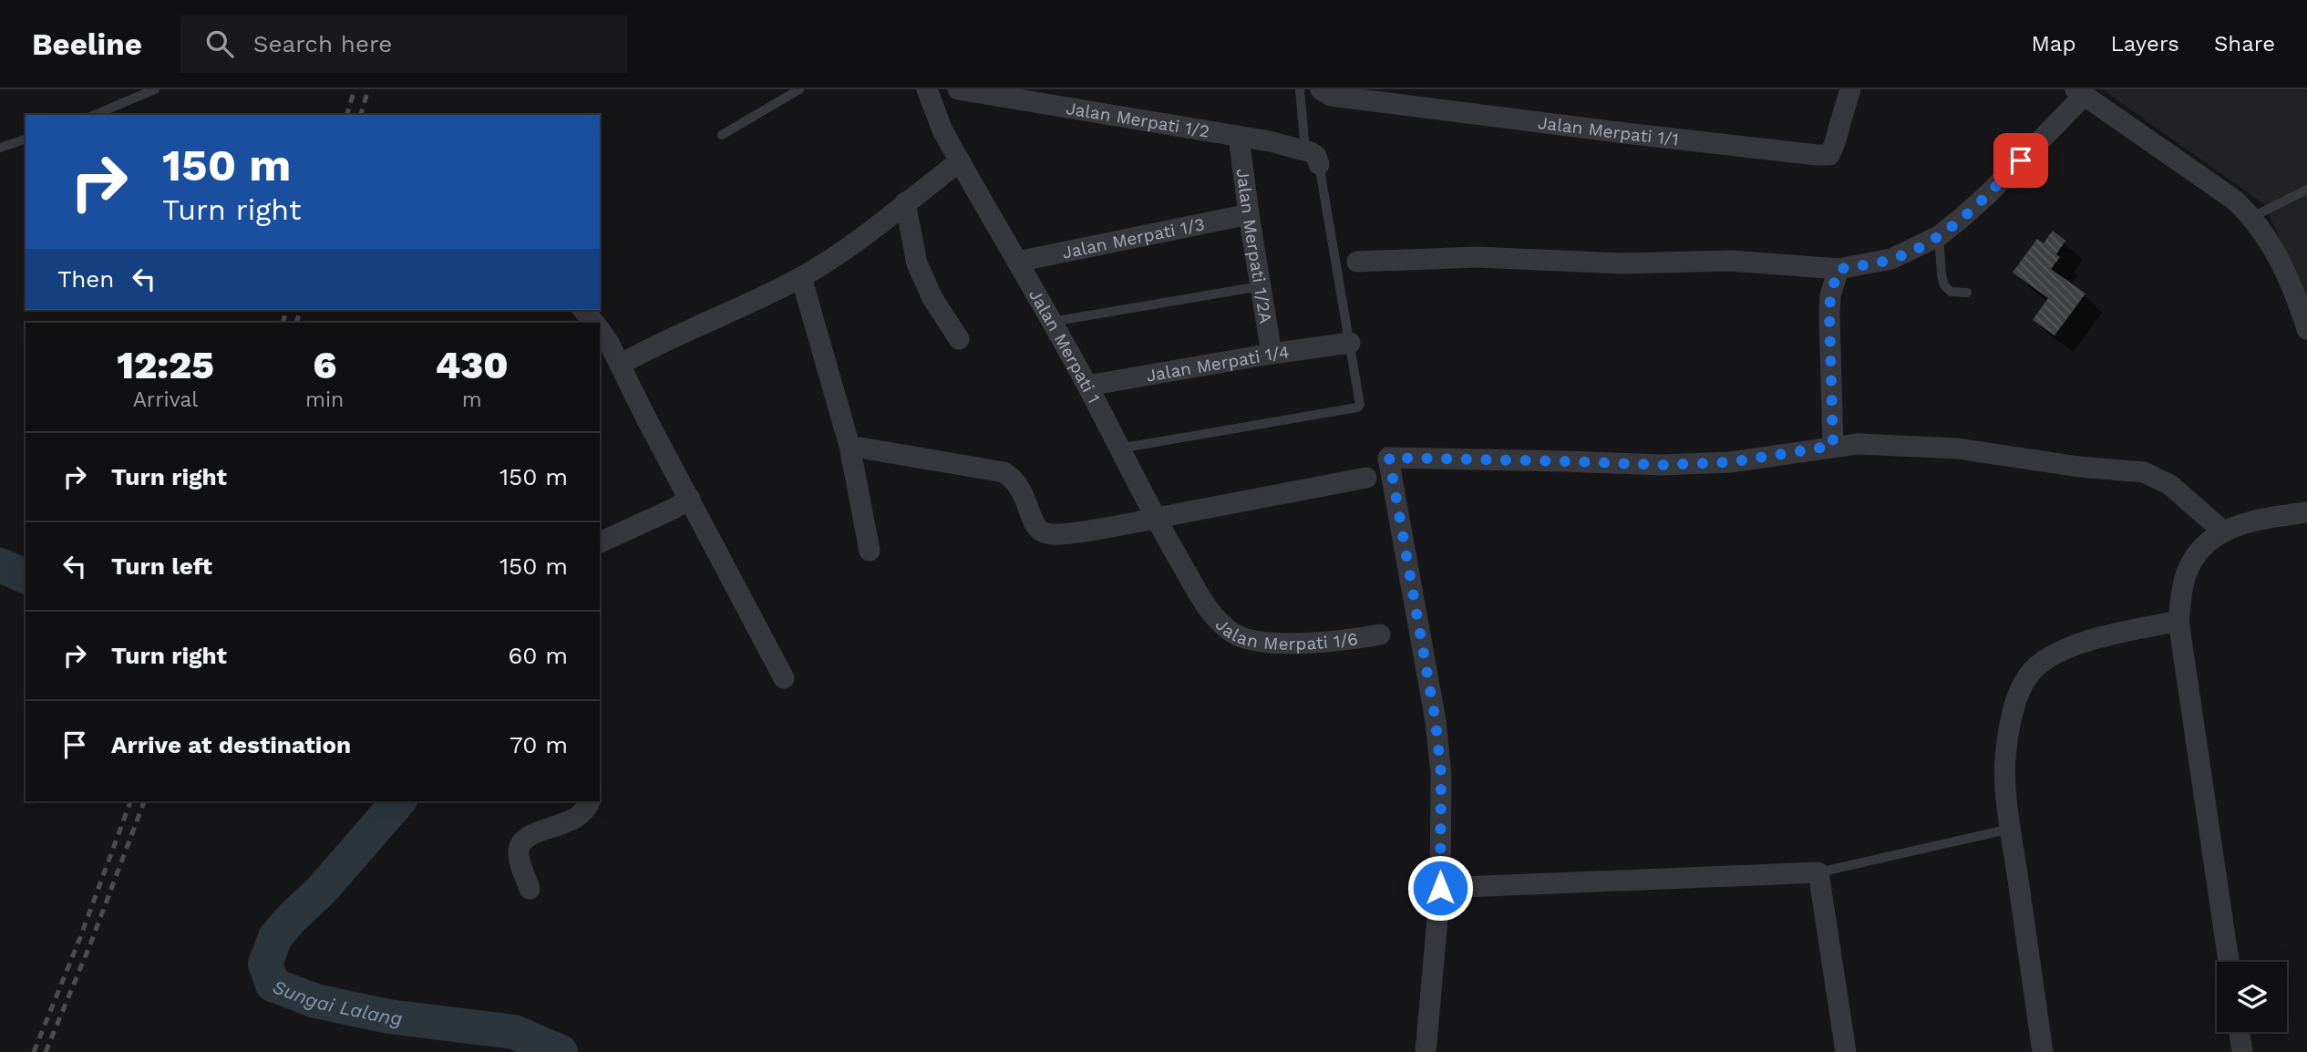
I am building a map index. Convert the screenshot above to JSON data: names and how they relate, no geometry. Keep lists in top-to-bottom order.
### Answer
{
  "streets": {
    "street": [
      "Jalan Merpati 1/2",
      "Jalan Merpati 1/1",
      "Jalan Merpati 1/3",
      "Jalan Merpati 1/2A",
      "Jalan Merpati 1",
      "Jalan Merpati 1/4",
      "Jalan Merpati 1/6"
    ]
  },
  "crossings": [
    ["Jalan Merpati 1/2", "Jalan Merpati 1/2A"],
    ["Jalan Merpati 1/3", "Jalan Merpati 1/2A"],
    ["Jalan Merpati 1/3", "Jalan Merpati 1"],
    ["Jalan Merpati 1/2A", "Jalan Merpati 1/4"],
    ["Jalan Merpati 1", "Jalan Merpati 1/4"],
    ["Jalan Merpati 1", "Jalan Merpati 1/6"]
  ],
  "water": ["Sungai Lalang"],
  "page": {
    "header": "Beeline",
    "search": "Search here",
    "nav": ["Map", "Layers", "Share"],
    "turn": ["150 m", "Turn right"],
    "then": "Then",
    "eta": [
      "12:25",
      "Arrival",
      "6",
      "min",
      "430",
      "m"
    ],
    "list": [
      {
        "name": "Turn right",
        "value": "150 m"
      },
      {
        "name": "Turn left",
        "value": "150 m"
      },
      {
        "name": "Turn right",
        "value": "60 m"
      },
      {
        "name": "Arrive at destination",
        "value": "70 m"
      }
    ]
  }
}
